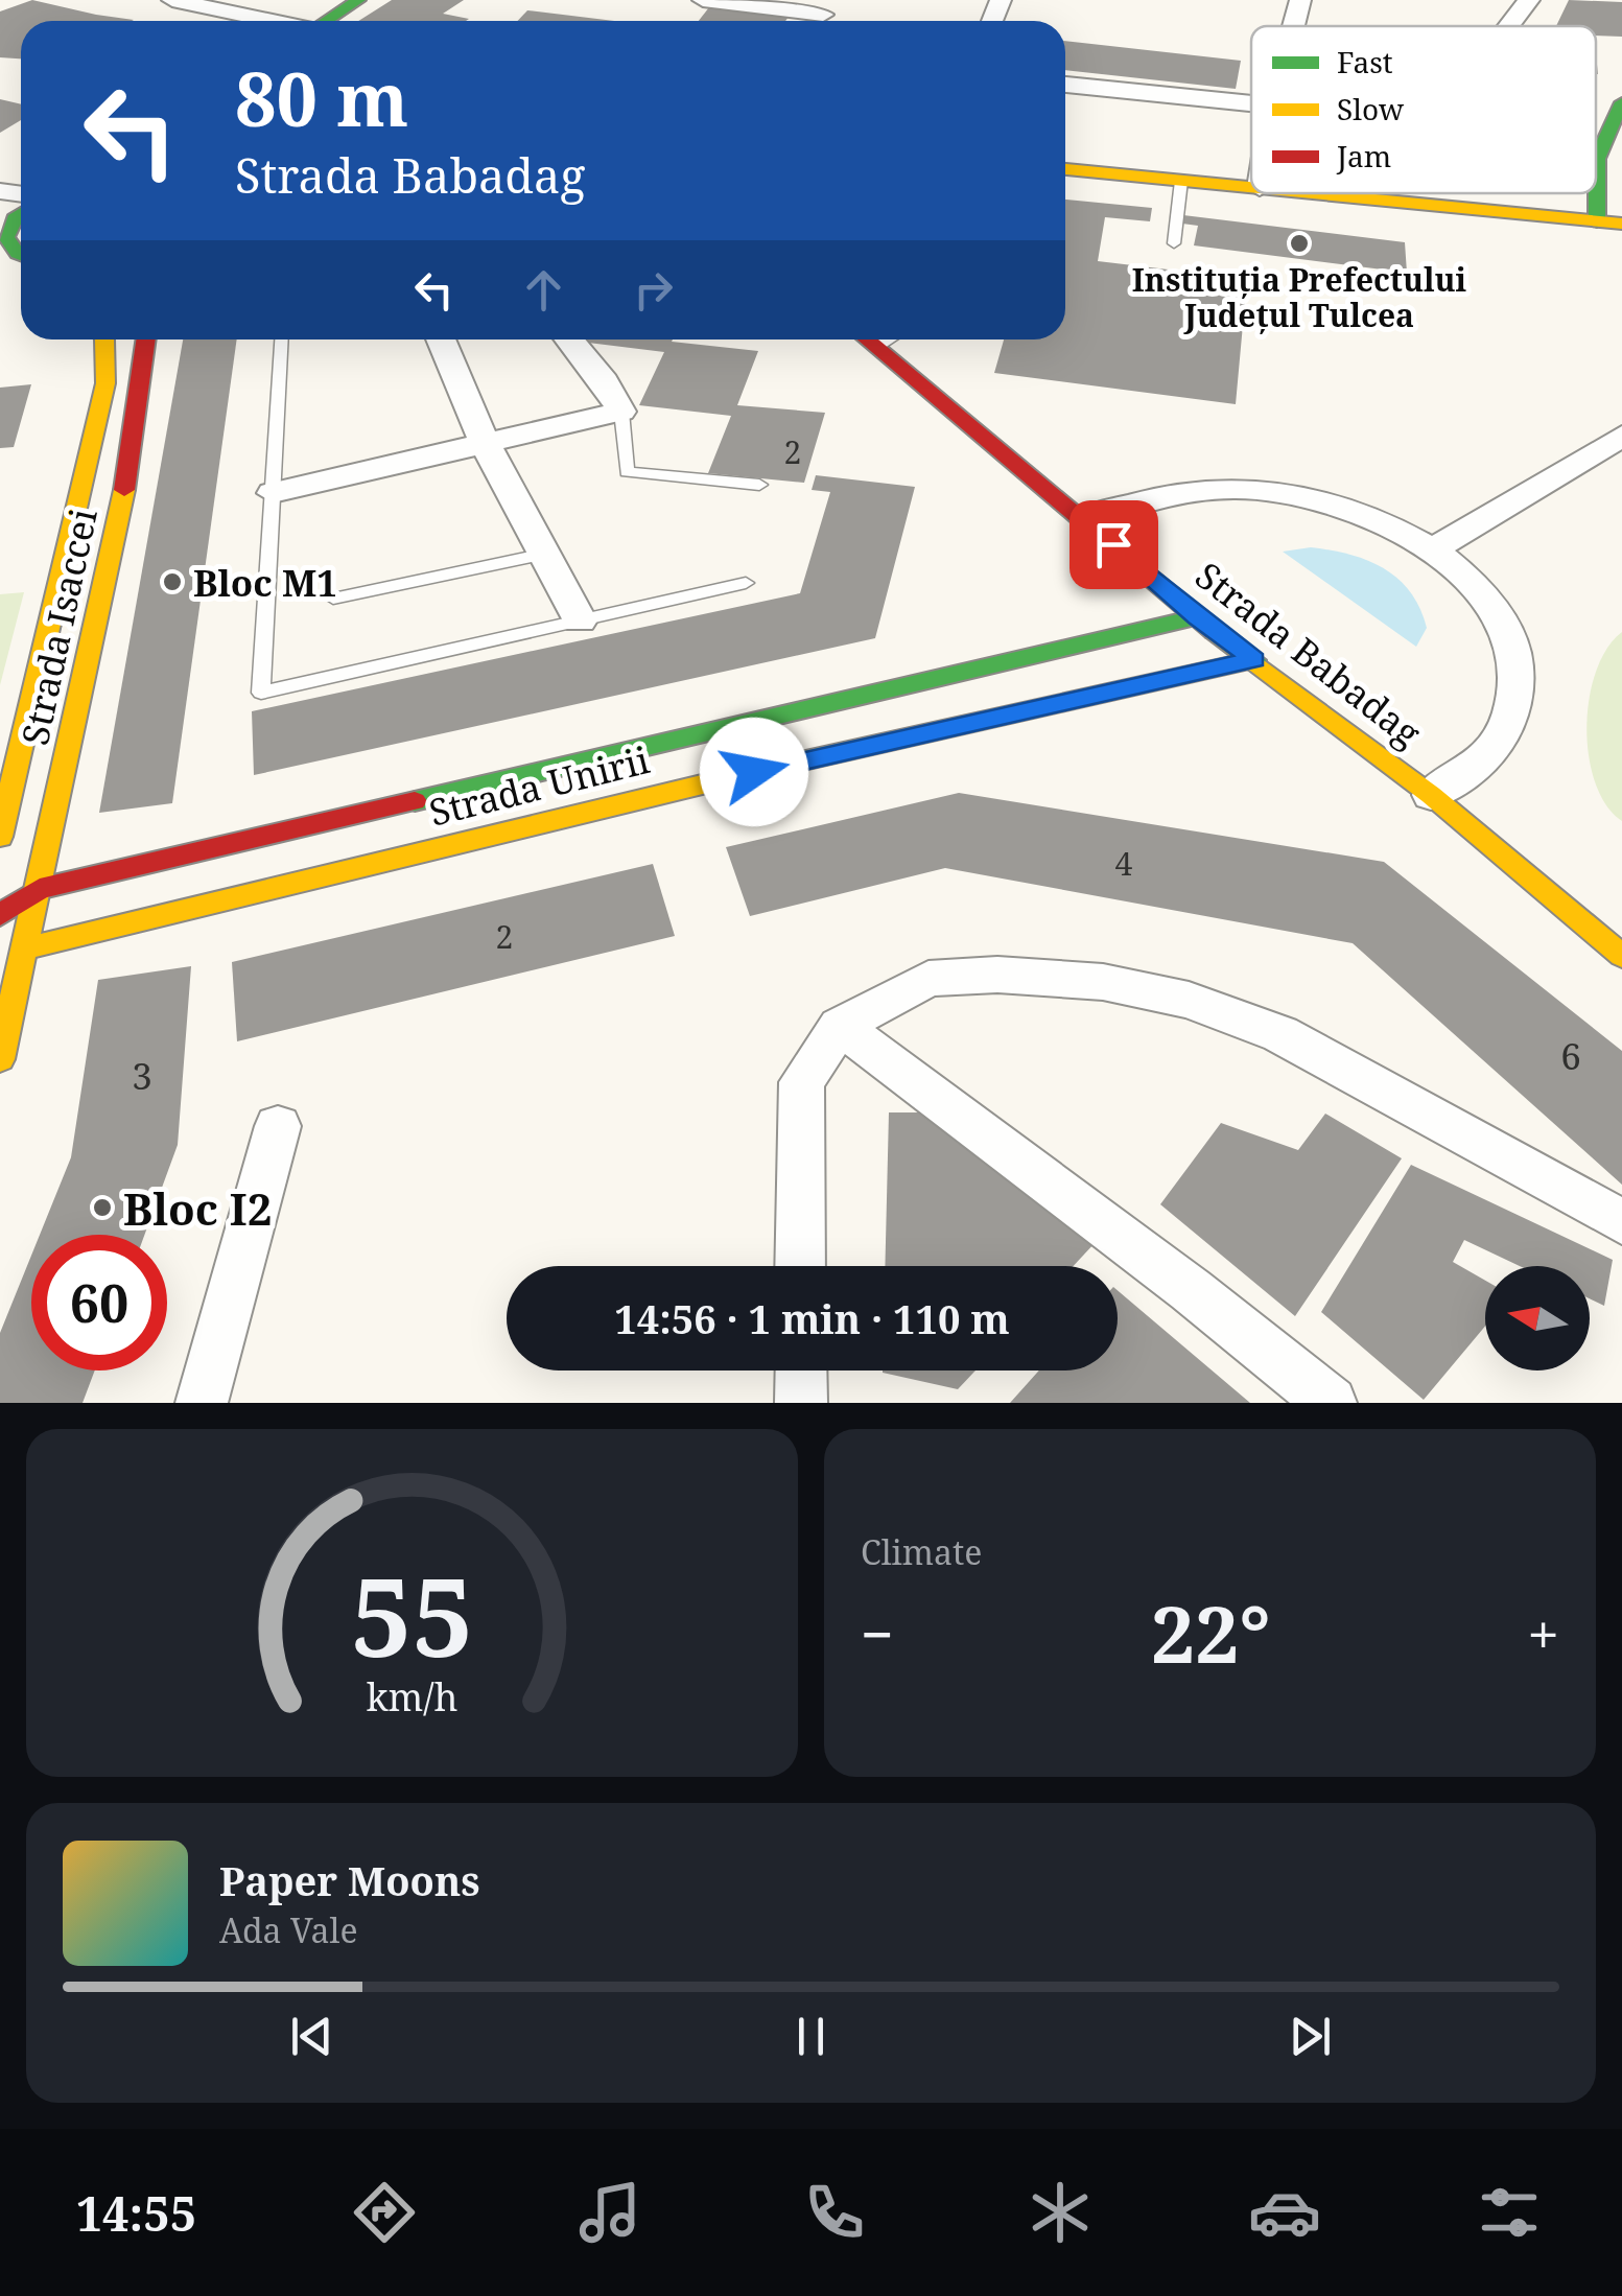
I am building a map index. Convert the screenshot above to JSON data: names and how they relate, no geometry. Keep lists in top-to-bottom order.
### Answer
{
  "streets": {
    "main road": ["Strada Isaccei", "Strada Babadag", "Strada Unirii"]
  },
  "crossings": [
    ["Strada Isaccei", "Strada Unirii"],
    ["Strada Babadag", "Strada Unirii"]
  ],
  "places": ["Instituția Prefectului Județul Tulcea", "Bloc M1", "Bloc I2"],
  "house_numbers": [
    "2",
    "4",
    "2",
    "6",
    "3"
  ],
  "legend": ["Fast", "Slow", "Jam"],
  "north": "left",
  "page": {
    "turn": ["80 m", "Strada Babadag"],
    "limit": "60",
    "trip": "14:56 · 1 min · 110 m",
    "tile": "Climate",
    "heat": ["−", "22°", "+"],
    "song": ["Paper Moons", "Ada Vale"],
    "tabs": "14:55",
    "gauge": ["55", "km/h"]
  }
}
